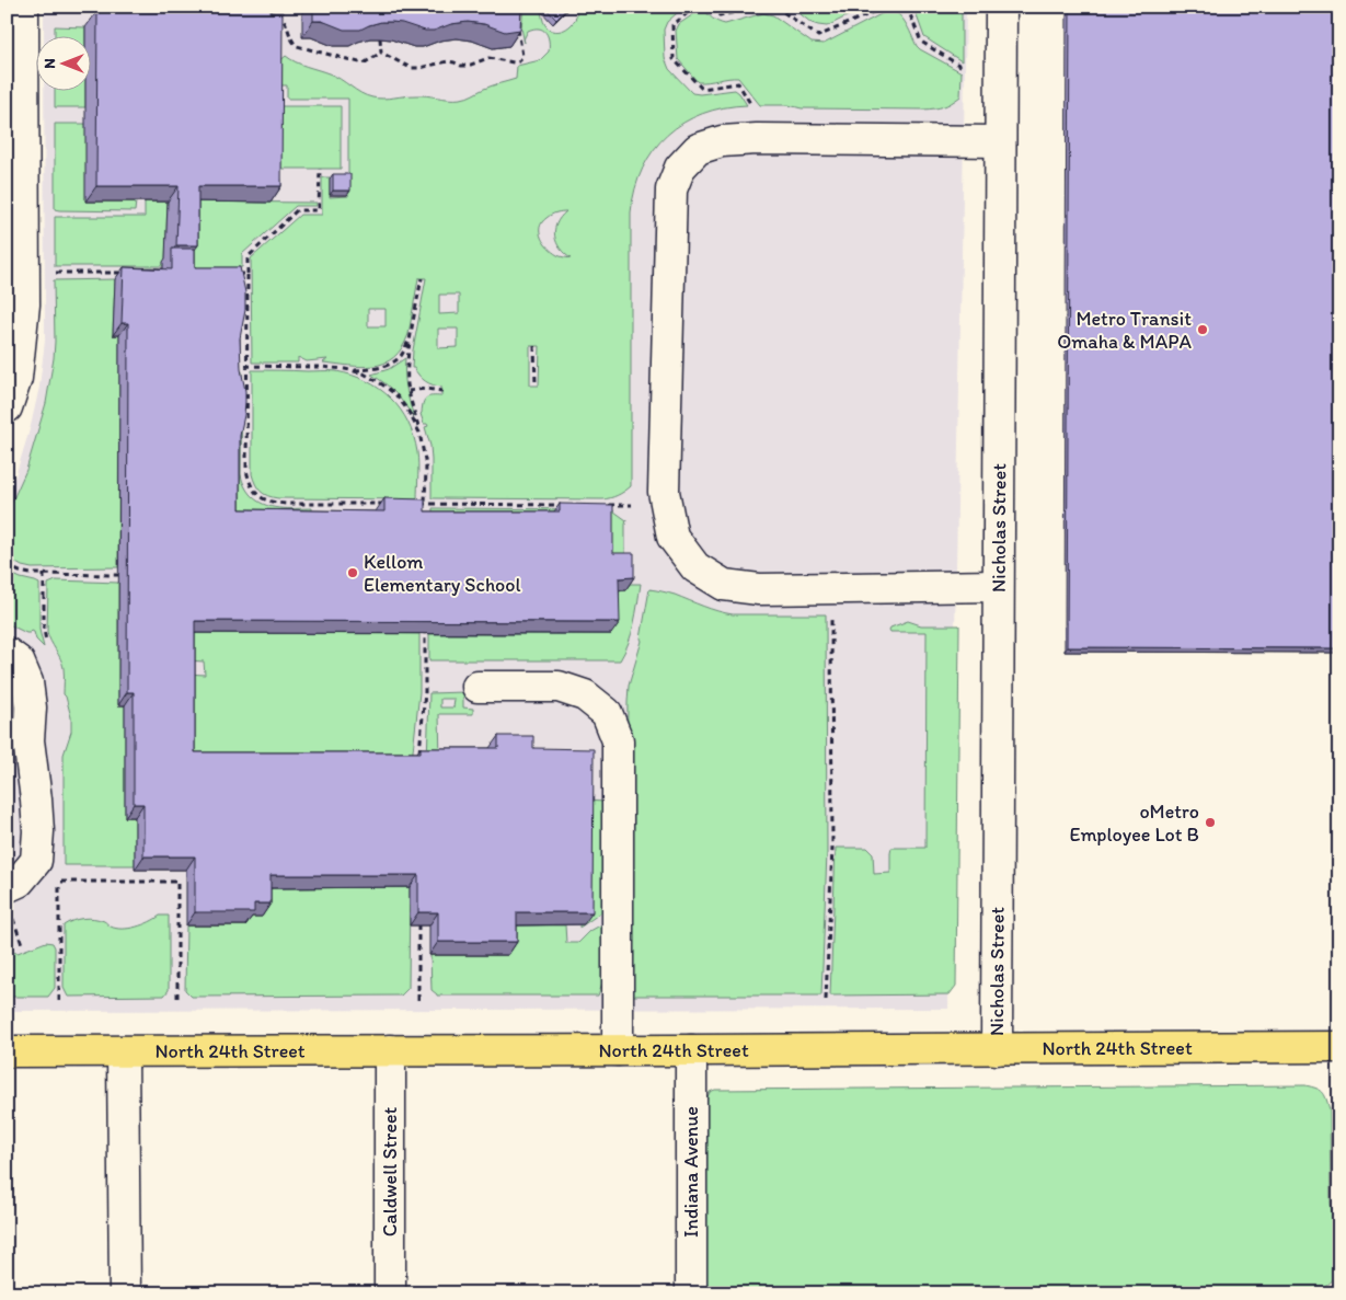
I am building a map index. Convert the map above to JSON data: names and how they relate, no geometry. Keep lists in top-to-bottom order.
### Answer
{
  "streets": {
    "main road": ["North 24th Street"],
    "street": ["Nicholas Street", "Caldwell Street", "Indiana Avenue"]
  },
  "crossings": [
    ["Nicholas Street", "North 24th Street"],
    ["North 24th Street", "Caldwell Street"],
    ["North 24th Street", "Indiana Avenue"]
  ],
  "places": ["Metro Transit Omaha & MAPA", "Kellom Elementary School", "oMetro Employee Lot B"],
  "north": "left"
}
